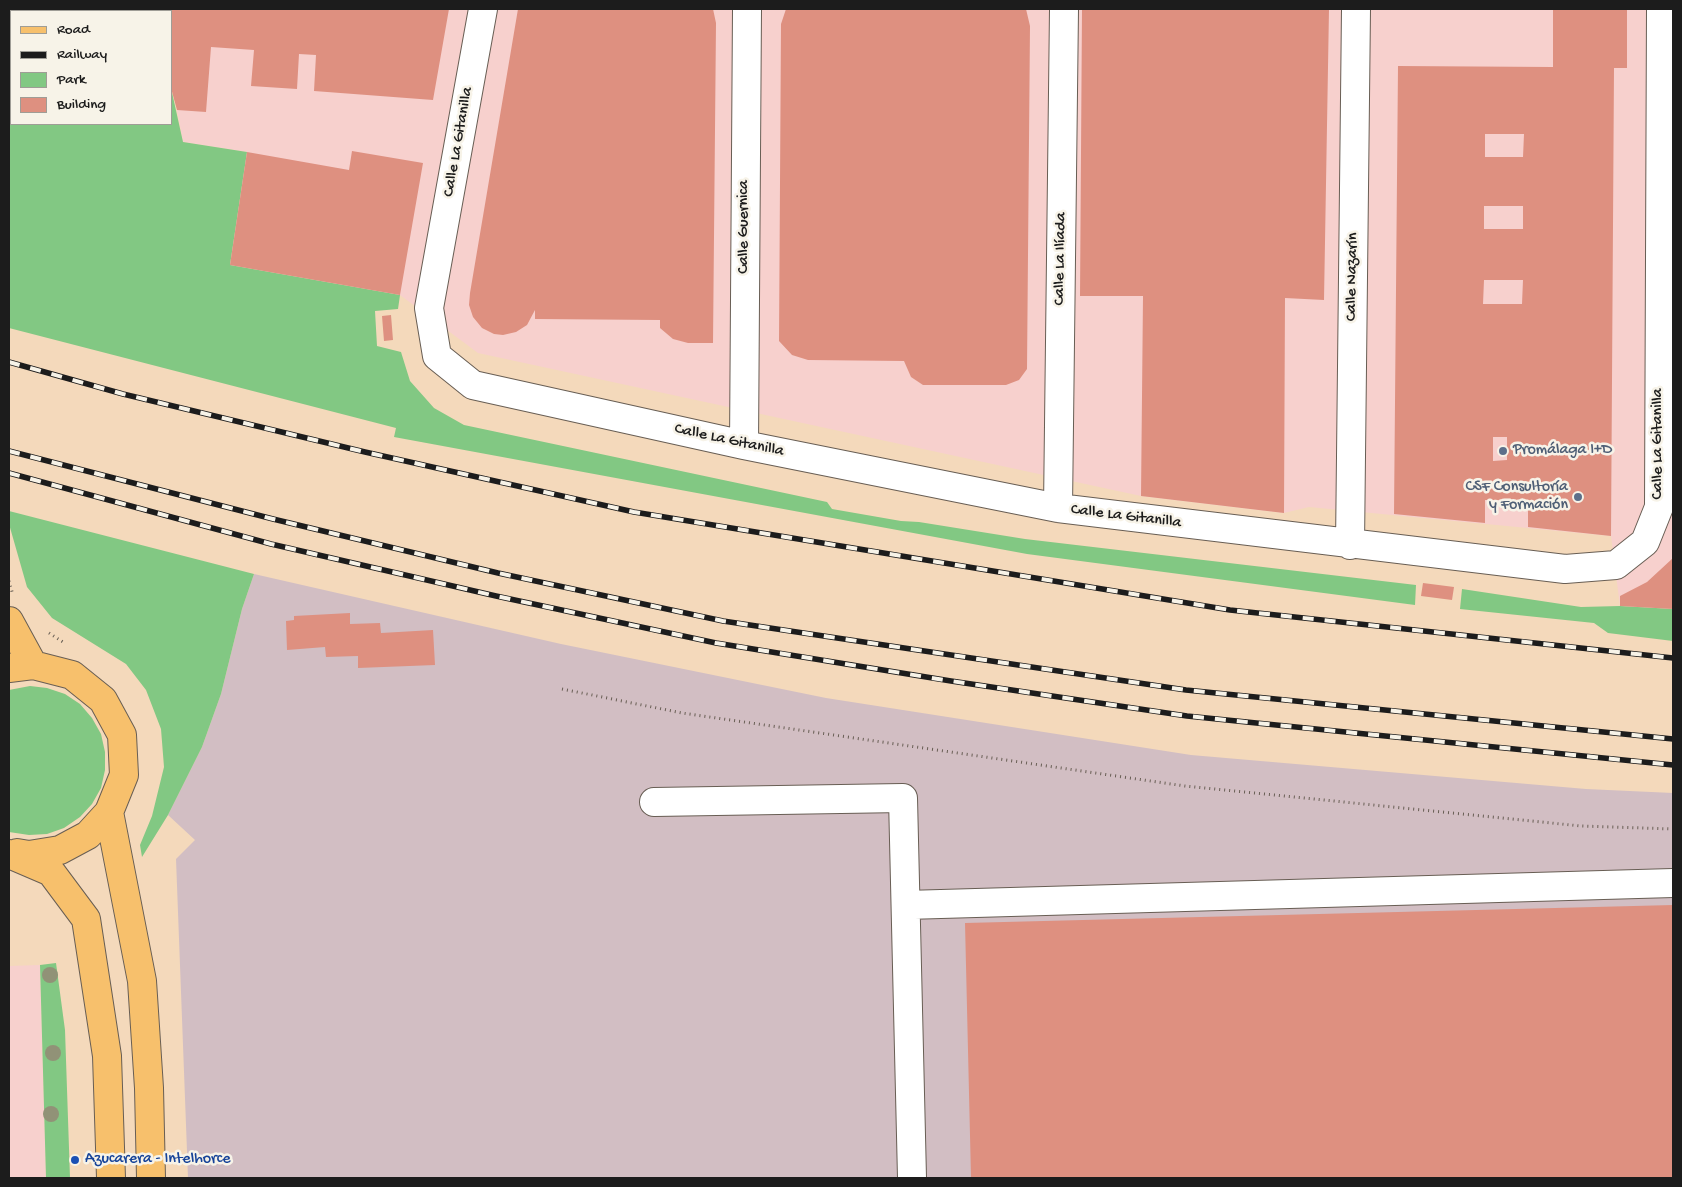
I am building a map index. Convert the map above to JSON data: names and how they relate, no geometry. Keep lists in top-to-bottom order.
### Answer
{
  "streets": {
    "street": [
      "Calle La Gitanilla",
      "Calle Guernica",
      "Calle La Ilíada",
      "Calle Nazarín"
    ]
  },
  "crossings": [
    ["Calle La Gitanilla", "Calle Guernica"],
    ["Calle La Gitanilla", "Calle La Ilíada"],
    ["Calle La Gitanilla", "Calle Nazarín"]
  ],
  "places": ["Promálaga I+D", "CSF Consultoría y Formación", "Azucarera - Intelhorce"],
  "legend": [
    "Road",
    "Railway",
    "Park",
    "Building"
  ]
}
